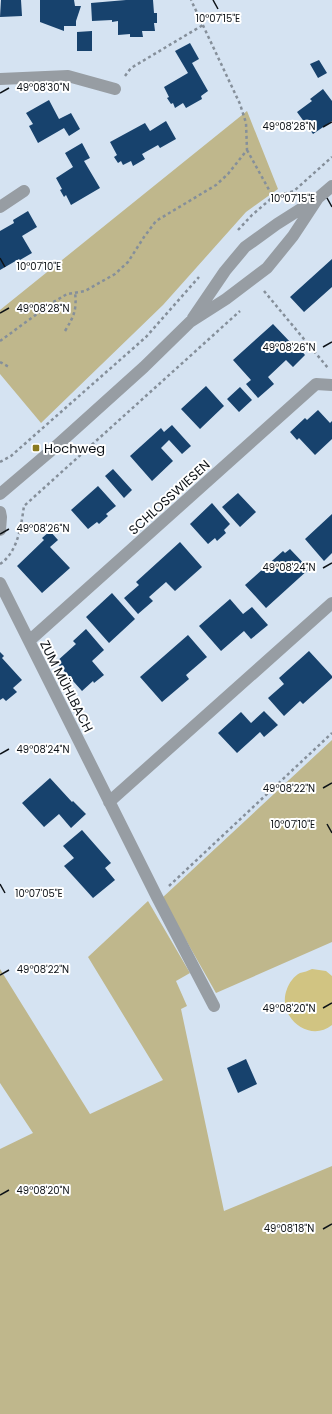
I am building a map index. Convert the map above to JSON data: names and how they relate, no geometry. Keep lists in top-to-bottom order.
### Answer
{
  "streets": {
    "street": ["SCHLOSSWIESEN", "ZUM MÜHLBACH"]
  },
  "crossings": [
    ["SCHLOSSWIESEN", "ZUM MÜHLBACH"]
  ],
  "places": {
    "transit": ["Hochweg"]
  },
  "coordinates": [
    "10°07'15\"E",
    "49°08'30\"N",
    "49°08'28\"N",
    "10°07'10\"E",
    "49°08'26\"N",
    "49°08'24\"N",
    "49°08'22\"N",
    "10°07'05\"E",
    "49°08'20\"N",
    "49°08'18\"N"
  ]
}
